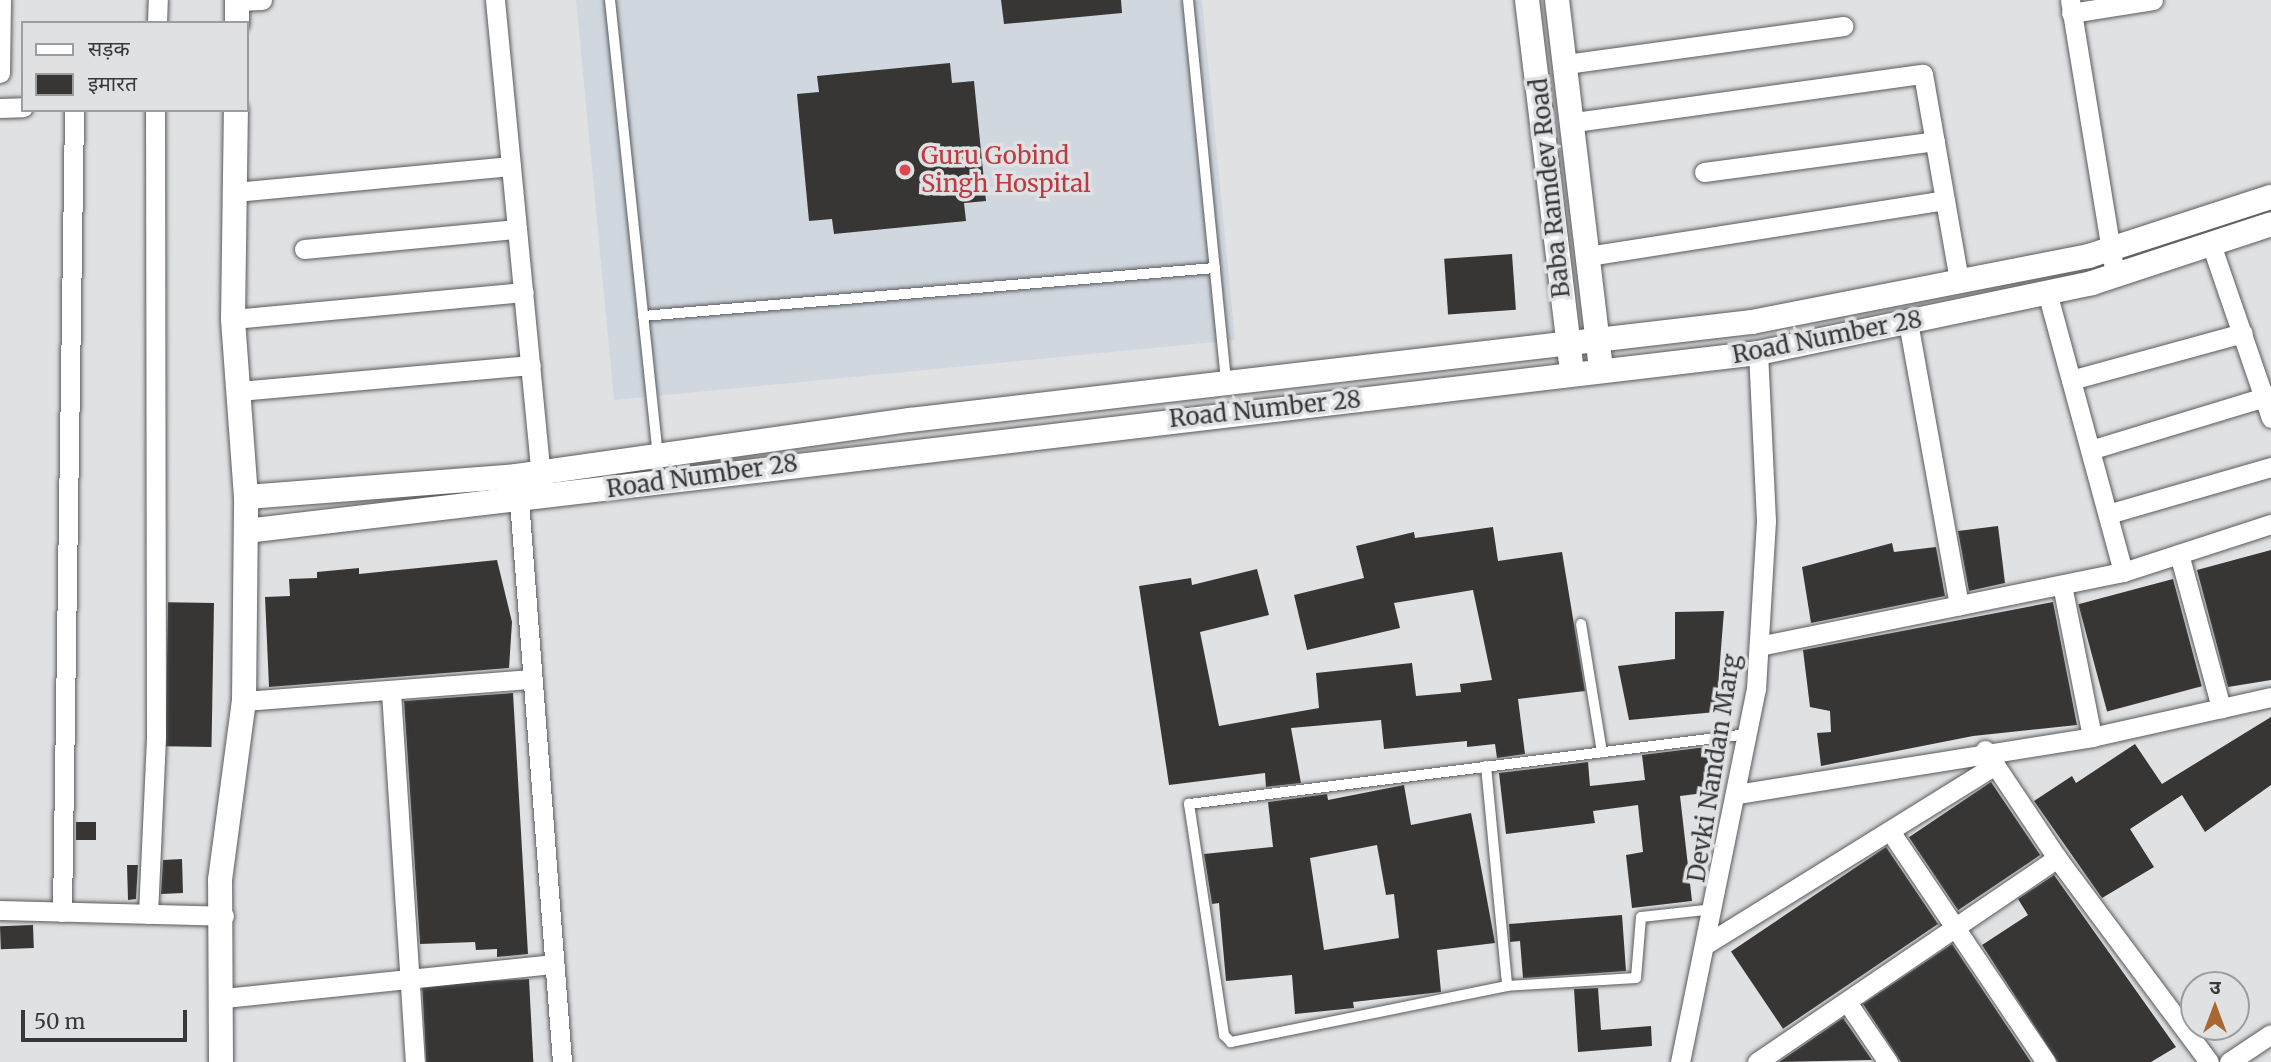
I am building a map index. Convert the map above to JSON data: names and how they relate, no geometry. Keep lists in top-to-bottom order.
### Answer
{
  "streets": {
    "street": ["Baba Ramdev Road", "Road Number 28", "Devki Nandan Marg"]
  },
  "crossings": [
    ["Baba Ramdev Road", "Road Number 28"],
    ["Road Number 28", "Devki Nandan Marg"]
  ],
  "places": ["Guru Gobind Singh Hospital"],
  "legend": ["सड़क", "इमारत"],
  "scale_bar": "50 m",
  "north": "top"
}
